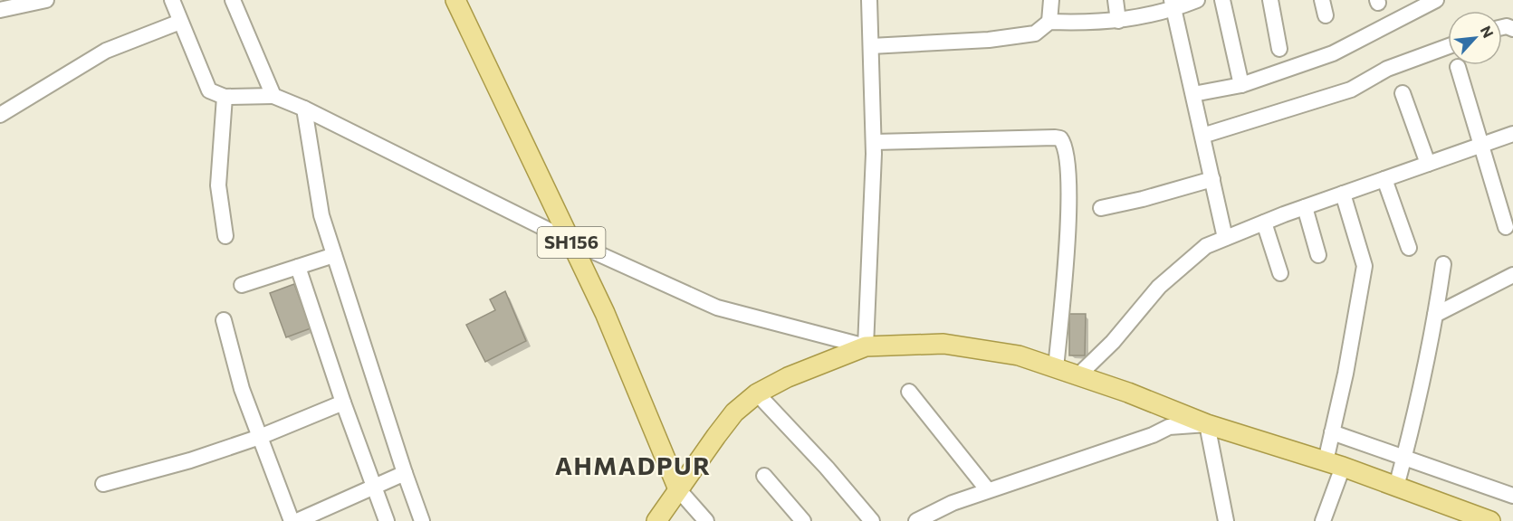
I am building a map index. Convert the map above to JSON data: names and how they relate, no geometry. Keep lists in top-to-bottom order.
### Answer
{
  "streets": {
    "main road": ["SH156"]
  },
  "districts": ["AHMADPUR"],
  "north": "top right"
}
